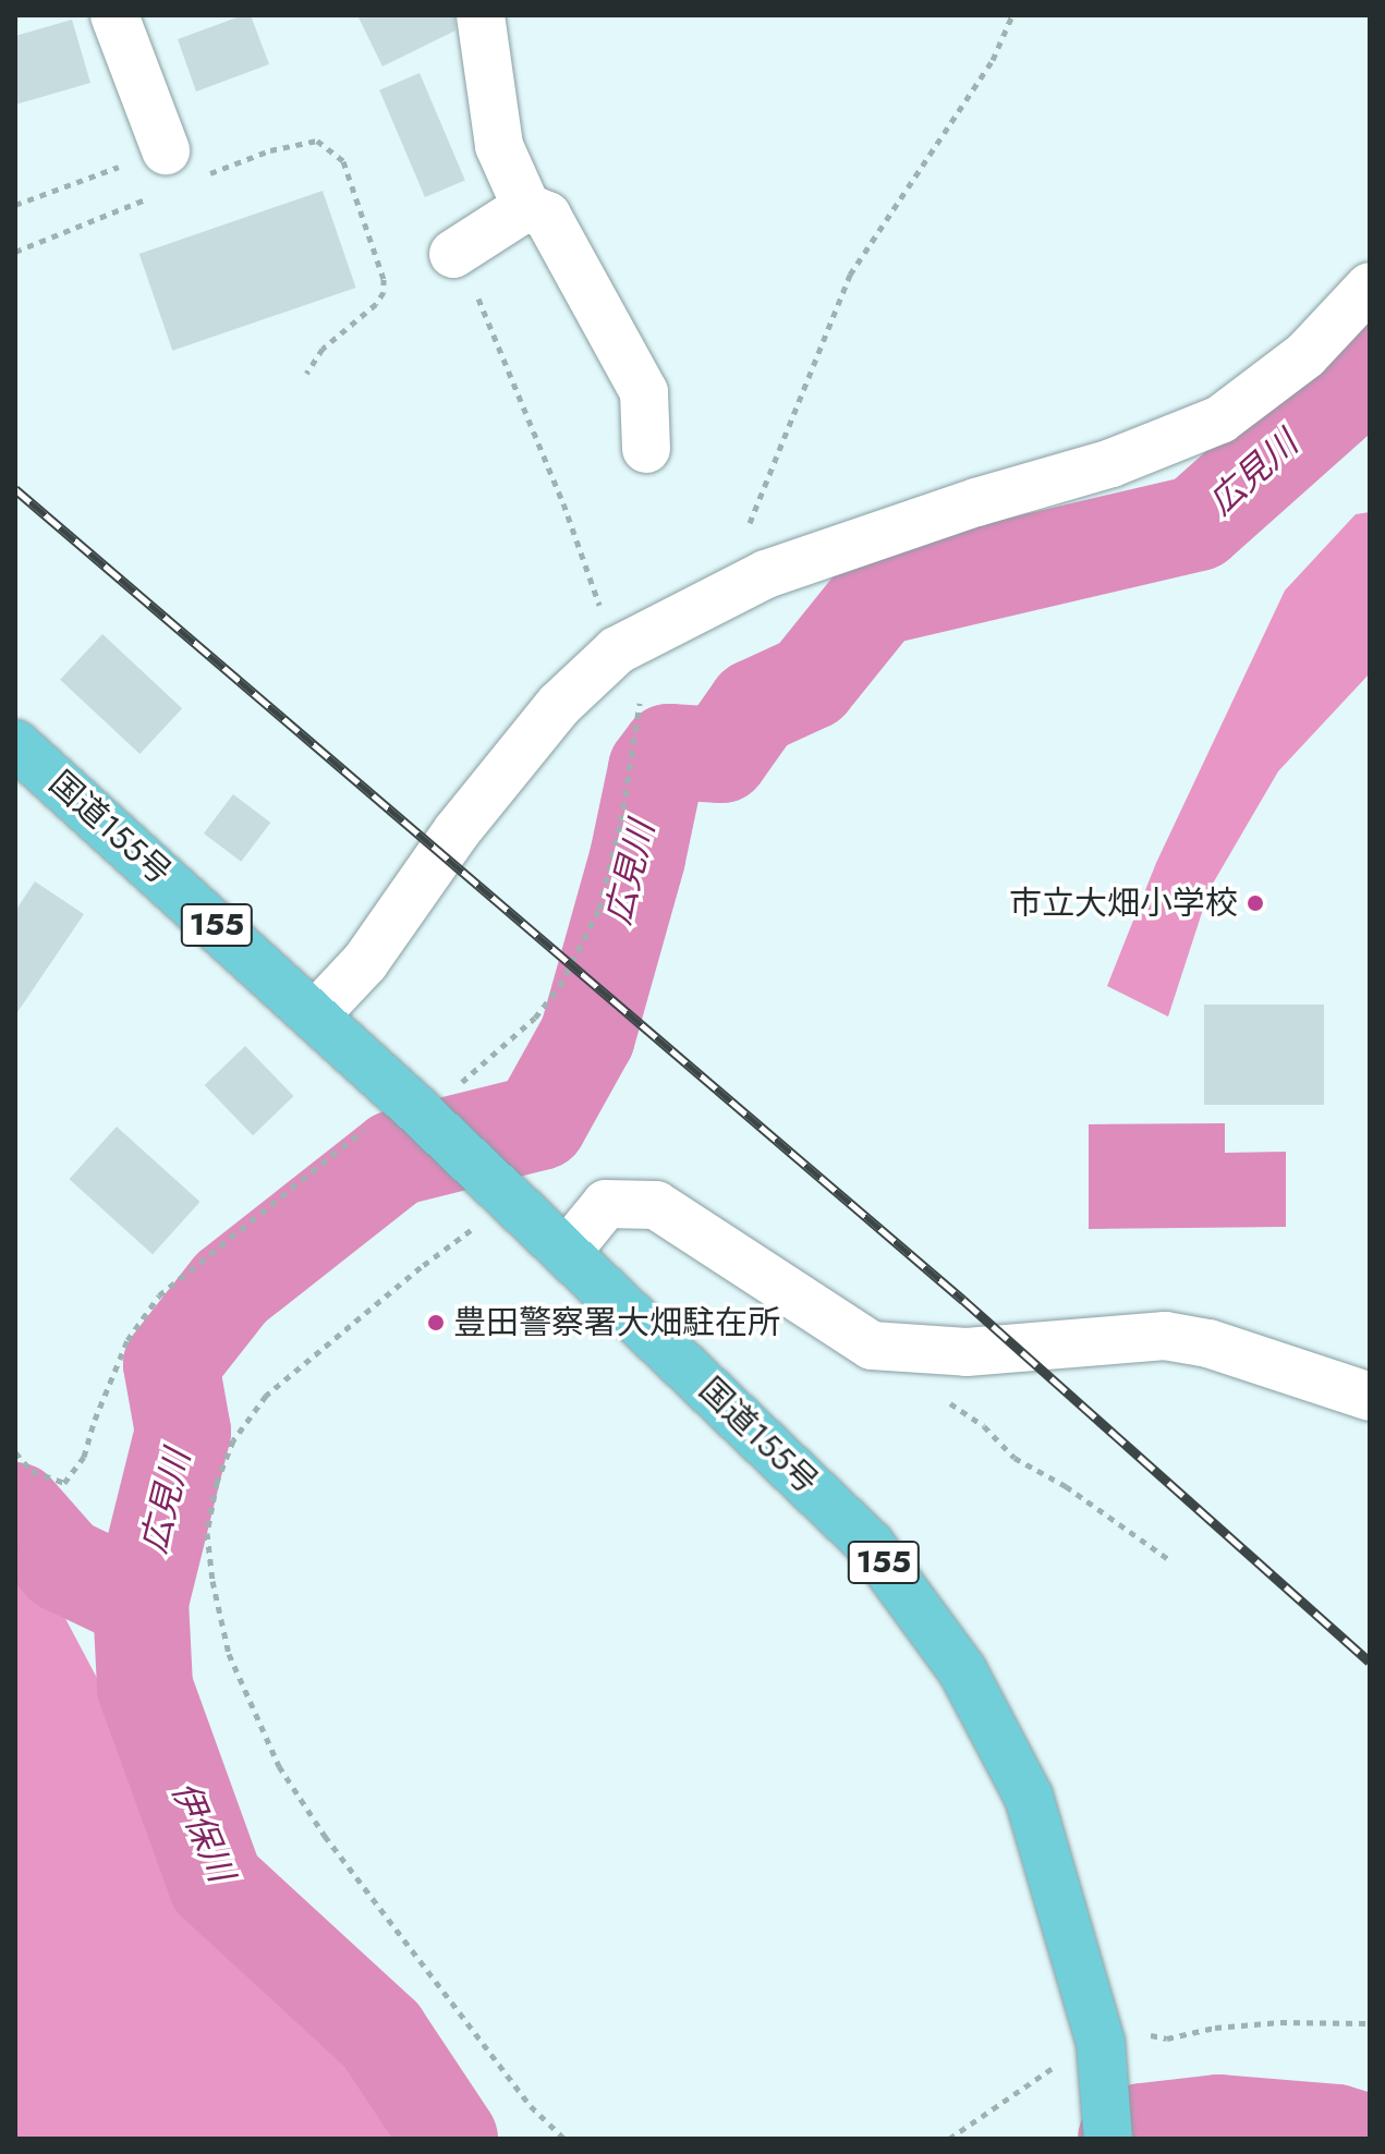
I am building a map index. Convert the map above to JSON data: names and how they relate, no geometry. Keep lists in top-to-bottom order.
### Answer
{
  "streets": {
    "highway": ["国道155号", "155"]
  },
  "water": ["広見川", "伊保川"],
  "places": ["市立大畑小学校", "豊田警察署大畑駐在所"]
}
